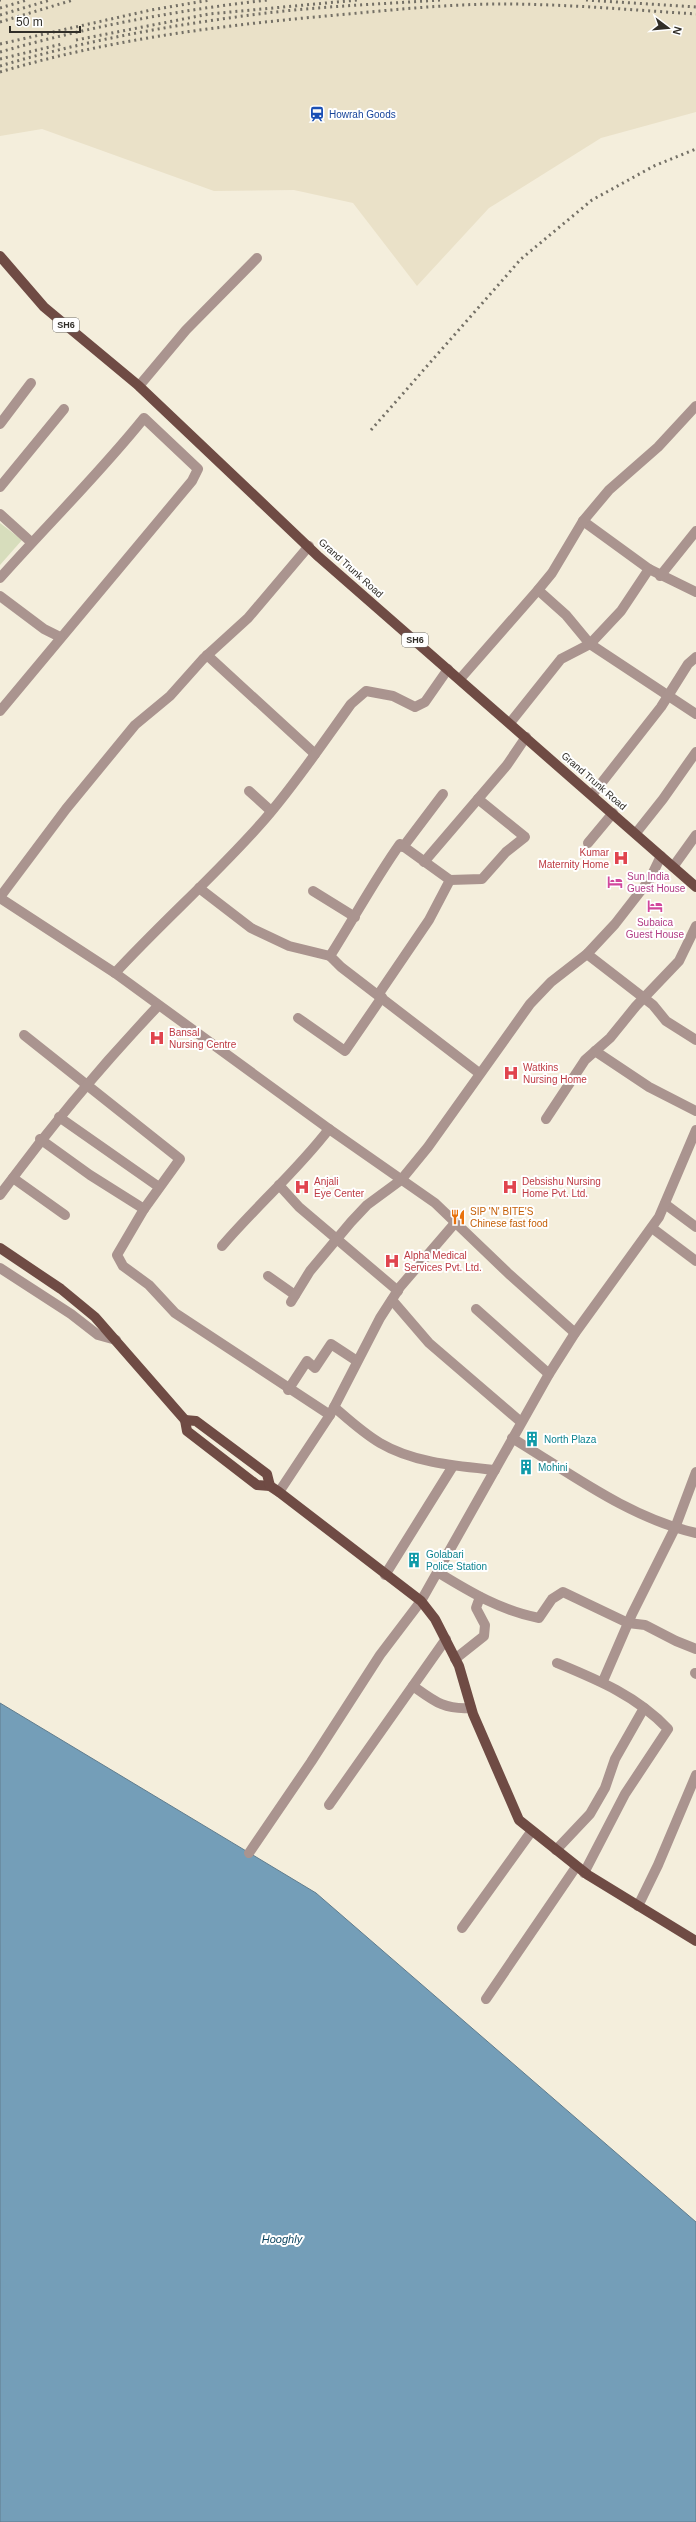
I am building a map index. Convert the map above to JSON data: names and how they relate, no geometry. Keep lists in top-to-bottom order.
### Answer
{
  "streets": {
    "main road": ["SH6", "Grand Trunk Road"]
  },
  "water": ["Hooghly"],
  "places": {
    "station": ["Howrah Goods"],
    "hospital": [
      "Kumar Maternity Home",
      "Bansal Nursing Centre",
      "Watkins Nursing Home",
      "Anjali Eye Center",
      "Debsishu Nursing Home Pvt. Ltd.",
      "Alpha Medical Services Pvt. Ltd."
    ],
    "hotel": ["Sun India Guest House", "Subaica Guest House"],
    "restaurant": ["SIP 'N' BITE'S Chinese fast food"],
    "building": ["North Plaza", "Mohini", "Golabari Police Station"]
  },
  "scale_bar": "50 m",
  "north": "right"
}
